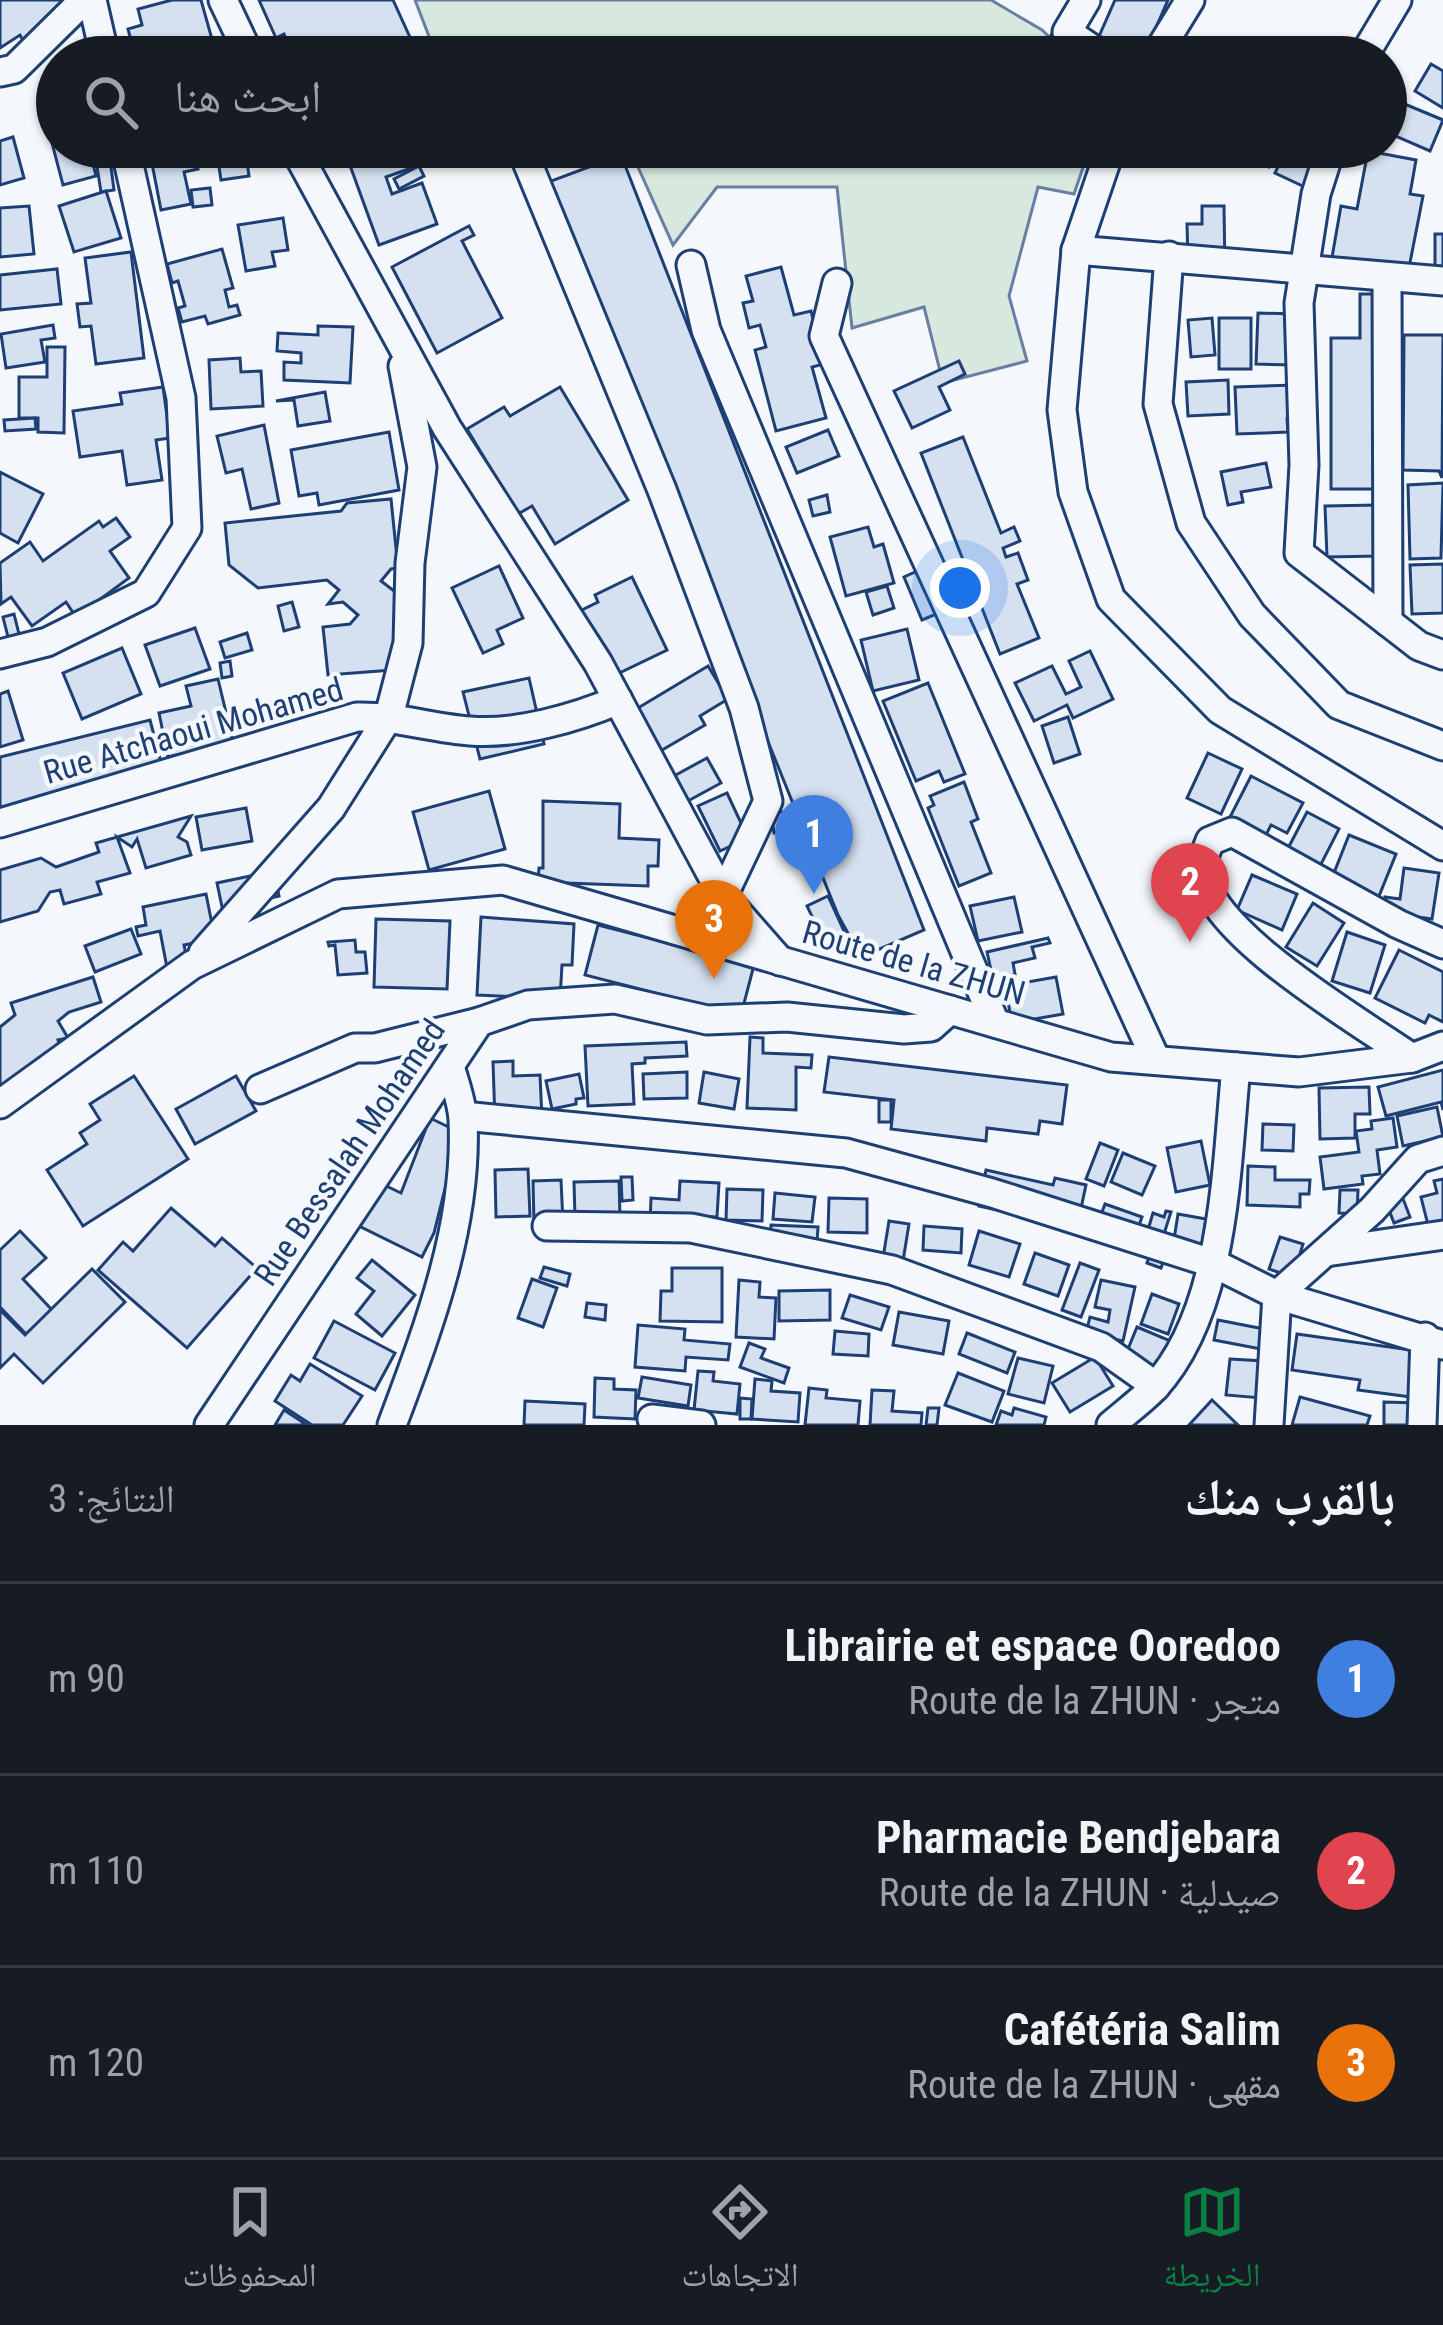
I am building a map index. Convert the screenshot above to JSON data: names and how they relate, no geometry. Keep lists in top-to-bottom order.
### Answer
{
  "streets": {
    "street": ["Rue Atchaoui Mohamed", "Route de la ZHUN", "Rue Bessalah Mohamed"]
  },
  "crossings": [
    ["Route de la ZHUN", "Rue Bessalah Mohamed"]
  ],
  "page": {
    "search": "ابحث هنا",
    "pins": ["1", "2", "3"],
    "heading": ["بالقرب منك", "النتائج: 3"],
    "list": [
      {
        "mark": "1",
        "name": "Librairie et espace Ooredoo",
        "note": "متجر · Route de la ZHUN",
        "value": "90 m"
      },
      {
        "mark": "2",
        "name": "Pharmacie Bendjebara",
        "note": "صيدلية · Route de la ZHUN",
        "value": "110 m"
      },
      {
        "mark": "3",
        "name": "Cafétéria Salim",
        "note": "مقهى · Route de la ZHUN",
        "value": "120 m"
      }
    ],
    "nav": ["الخريطة", "الاتجاهات", "المحفوظات"]
  }
}
